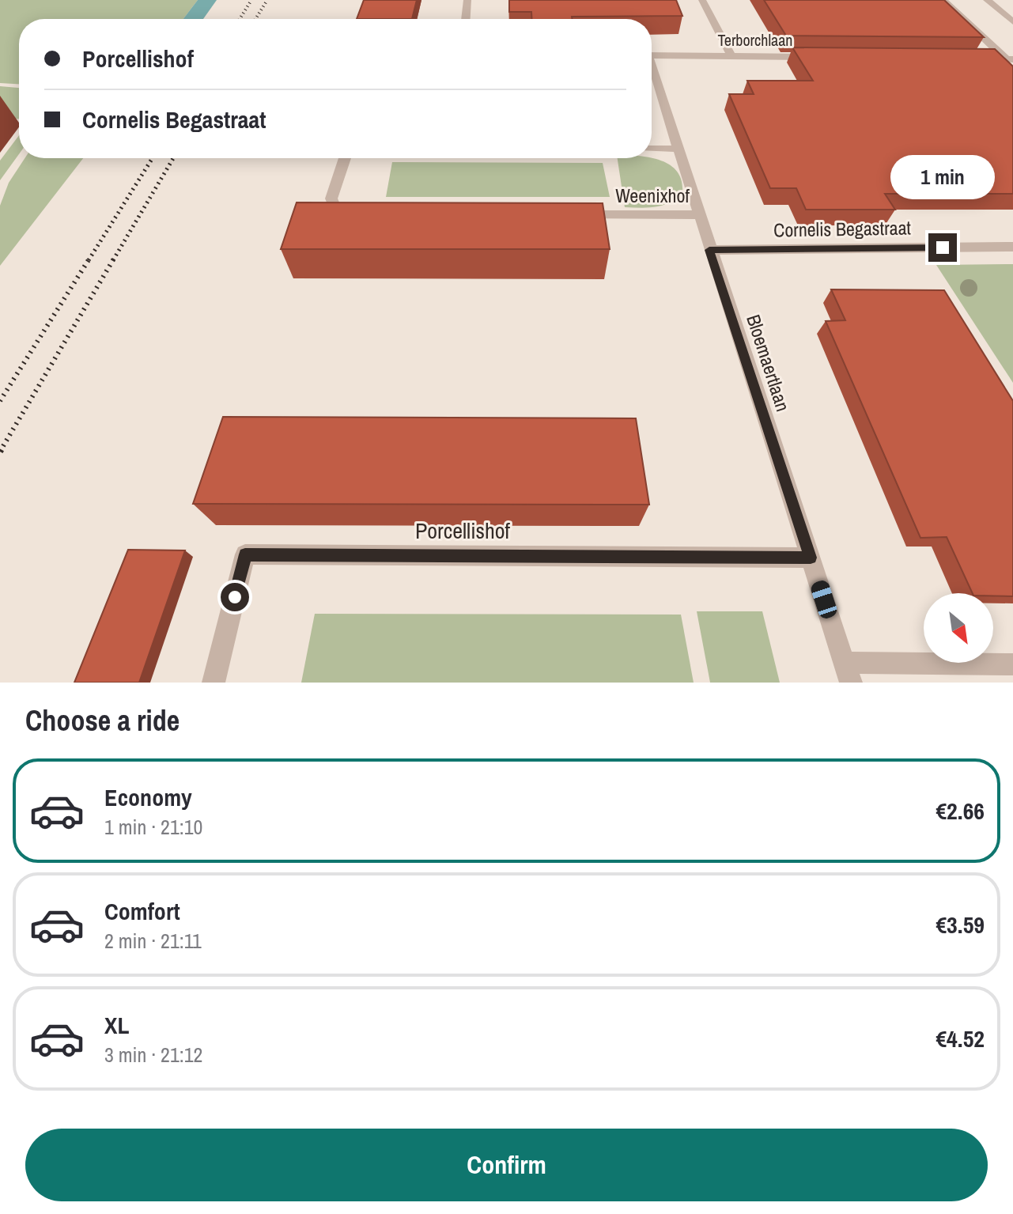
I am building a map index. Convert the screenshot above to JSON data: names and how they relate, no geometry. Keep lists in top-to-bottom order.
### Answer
{
  "streets": {
    "street": [
      "Terborchlaan",
      "Weenixhof",
      "Cornelis Begastraat",
      "Bloemaertlaan",
      "Porcellishof"
    ]
  },
  "crossings": [
    ["Weenixhof", "Bloemaertlaan"],
    ["Cornelis Begastraat", "Bloemaertlaan"],
    ["Bloemaertlaan", "Porcellishof"]
  ],
  "north": "bottom right",
  "page": {
    "banner": ["Porcellishof", "Cornelis Begastraat"],
    "bubble": "1 min",
    "heading": "Choose a ride",
    "list": [
      {
        "name": "Economy",
        "note": "1 min · 21:10",
        "value": "€2.66"
      },
      {
        "name": "Comfort",
        "note": "2 min · 21:11",
        "value": "€3.59"
      },
      {
        "name": "XL",
        "note": "3 min · 21:12",
        "value": "€4.52"
      }
    ],
    "buttons": "Confirm"
  }
}
